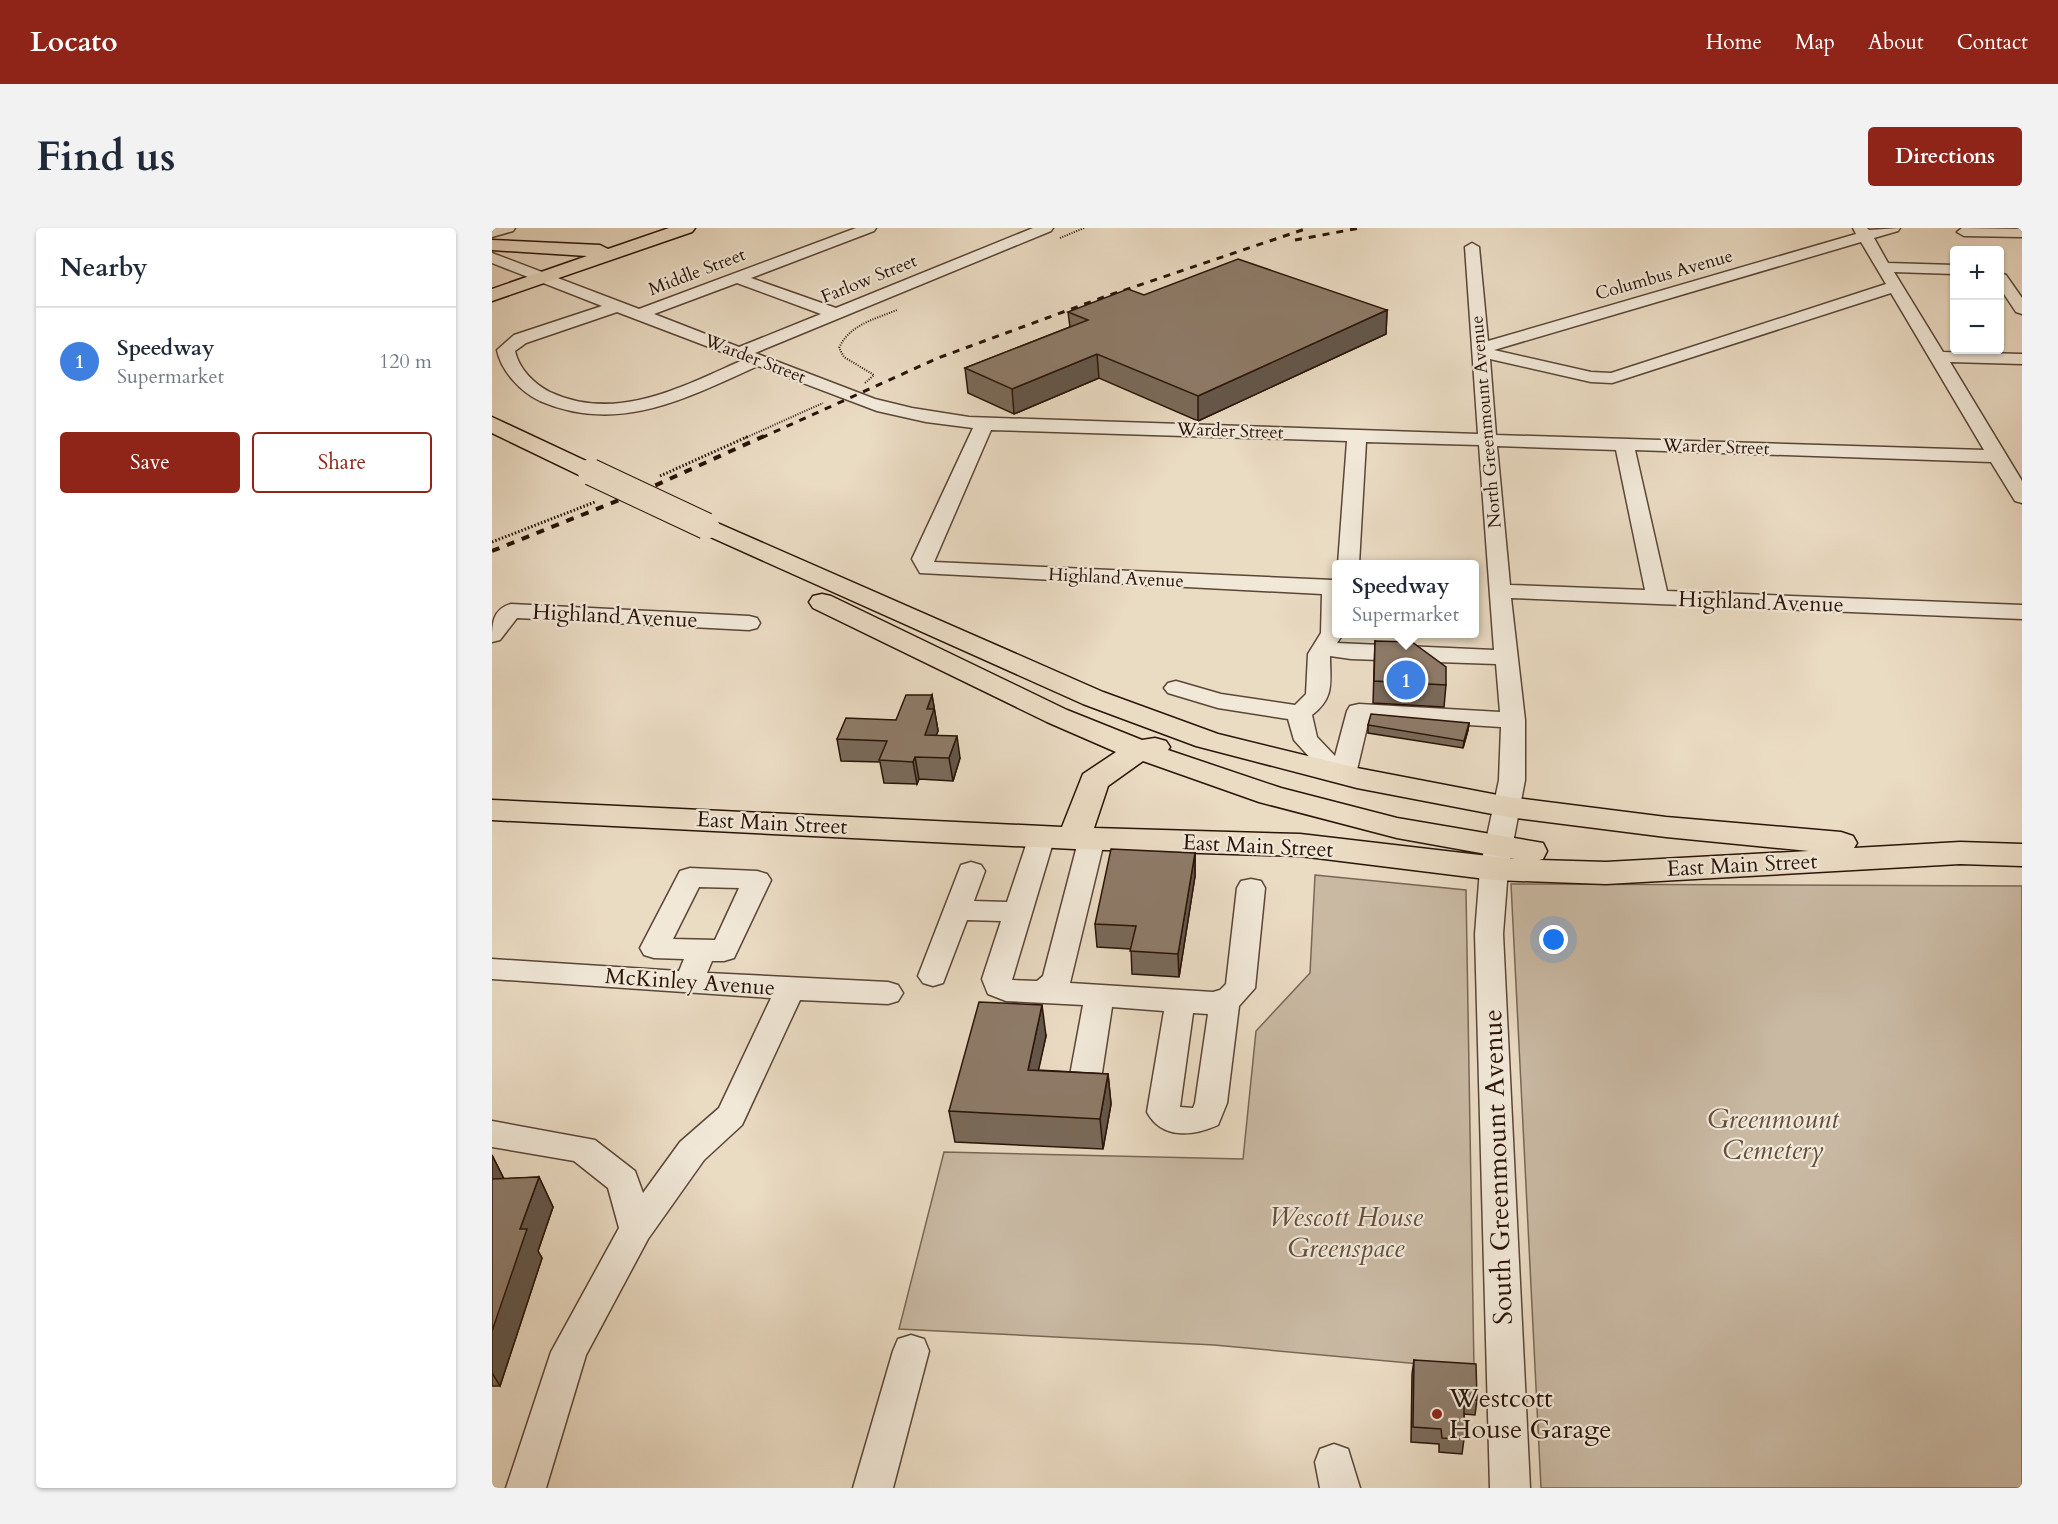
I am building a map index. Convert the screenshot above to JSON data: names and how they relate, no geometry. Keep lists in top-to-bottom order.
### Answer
{
  "streets": {
    "main road": ["East Main Street"],
    "street": [
      "Middle Street",
      "Columbus Avenue",
      "Farlow Street",
      "Warder Street",
      "North Greenmount Avenue",
      "Highland Avenue",
      "McKinley Avenue",
      "South Greenmount Avenue"
    ]
  },
  "crossings": [
    ["Middle Street", "Warder Street"],
    ["Columbus Avenue", "North Greenmount Avenue"],
    ["Farlow Street", "Warder Street"],
    ["Warder Street", "North Greenmount Avenue"],
    ["Warder Street", "Highland Avenue"],
    ["North Greenmount Avenue", "Highland Avenue"],
    ["North Greenmount Avenue", "East Main Street"],
    ["North Greenmount Avenue", "South Greenmount Avenue"],
    ["East Main Street", "South Greenmount Avenue"]
  ],
  "parks": ["Greenmount Cemetery", "Wescott House Greenspace"],
  "places": ["Westcott House Garage"],
  "page": {
    "header": "Locato",
    "nav": [
      "Home",
      "Map",
      "About",
      "Contact"
    ],
    "buttons": [
      "Directions",
      ["Save", "Share"]
    ],
    "title": "Find us",
    "heading": "Nearby",
    "map_buttons": ["+", "−"],
    "list": [
      {
        "mark": "1",
        "name": "Speedway",
        "note": "Supermarket",
        "value": "120 m"
      }
    ],
    "popup": ["Speedway", "Supermarket"],
    "pins": "1"
  }
}
